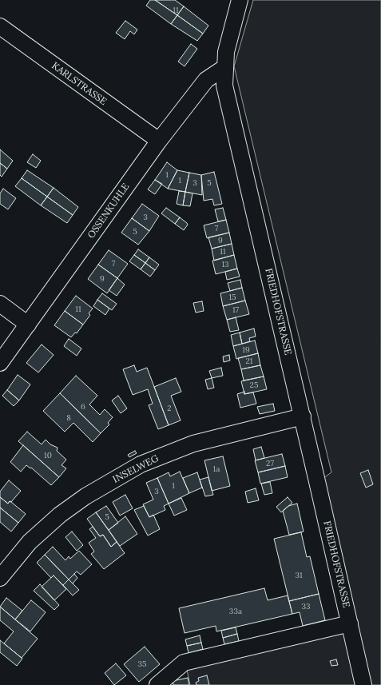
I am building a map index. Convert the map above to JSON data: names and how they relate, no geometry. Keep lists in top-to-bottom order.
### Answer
{
  "streets": {
    "street": [
      "KARLSTRASSE",
      "OSSENKUHLE",
      "FRIEDHOFSTRASSE",
      "INSELWEG"
    ]
  },
  "crossings": [
    ["KARLSTRASSE", "OSSENKUHLE"],
    ["OSSENKUHLE", "FRIEDHOFSTRASSE"],
    ["FRIEDHOFSTRASSE", "INSELWEG"]
  ],
  "house_numbers": [
    "11",
    "1",
    "1",
    "3",
    "5",
    "3",
    "7",
    "5",
    "9",
    "11",
    "7",
    "13",
    "9",
    "15",
    "11",
    "17",
    "19",
    "21",
    "25",
    "6",
    "2",
    "8",
    "10",
    "27",
    "1a",
    "1",
    "3",
    "5",
    "31",
    "33",
    "33a",
    "35"
  ]
}
